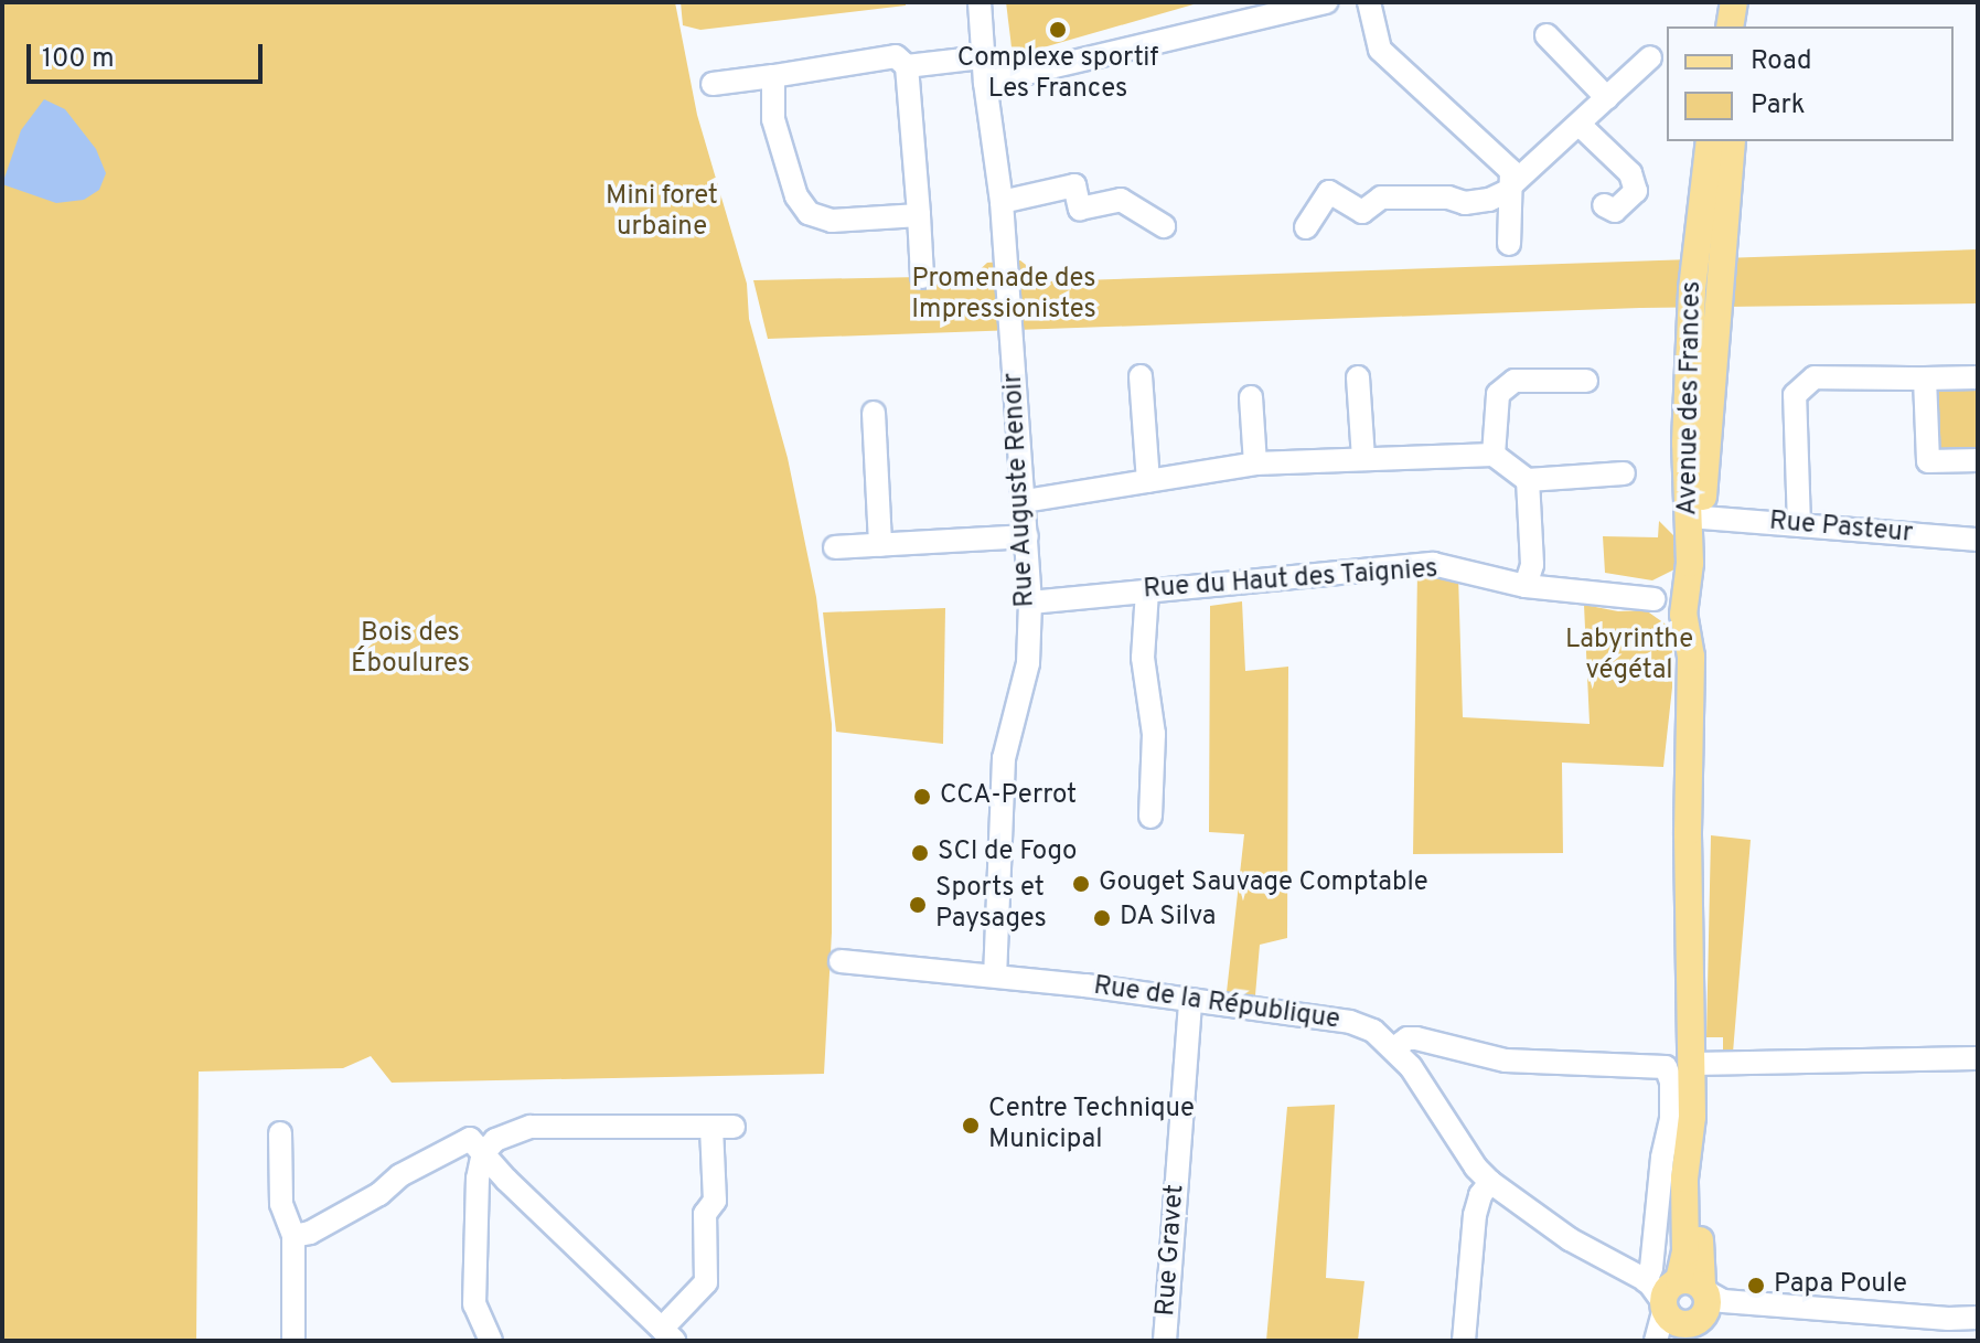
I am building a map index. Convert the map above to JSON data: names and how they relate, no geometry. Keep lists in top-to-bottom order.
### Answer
{
  "streets": {
    "main road": ["Avenue des Frances"],
    "street": [
      "Rue Auguste Renoir",
      "Rue Pasteur",
      "Rue du Haut des Taignies",
      "Rue de la République",
      "Rue Gravet"
    ]
  },
  "crossings": [
    ["Avenue des Frances", "Rue Pasteur"],
    ["Avenue des Frances", "Rue du Haut des Taignies"],
    ["Avenue des Frances", "Rue de la République"],
    ["Rue Auguste Renoir", "Rue du Haut des Taignies"],
    ["Rue Auguste Renoir", "Rue de la République"],
    ["Rue de la République", "Rue Gravet"]
  ],
  "parks": [
    "Mini foret urbaine",
    "Promenade des Impressionistes",
    "Bois des Éboulures",
    "Labyrinthe végétal"
  ],
  "places": [
    "Complexe sportif Les Frances",
    "CCA-Perrot",
    "SCI de Fogo",
    "Gouget Sauvage Comptable",
    "Sports et Paysages",
    "DA Silva",
    "Centre Technique Municipal",
    "Papa Poule"
  ],
  "legend": ["Road", "Park"],
  "scale_bar": "100 m"
}
